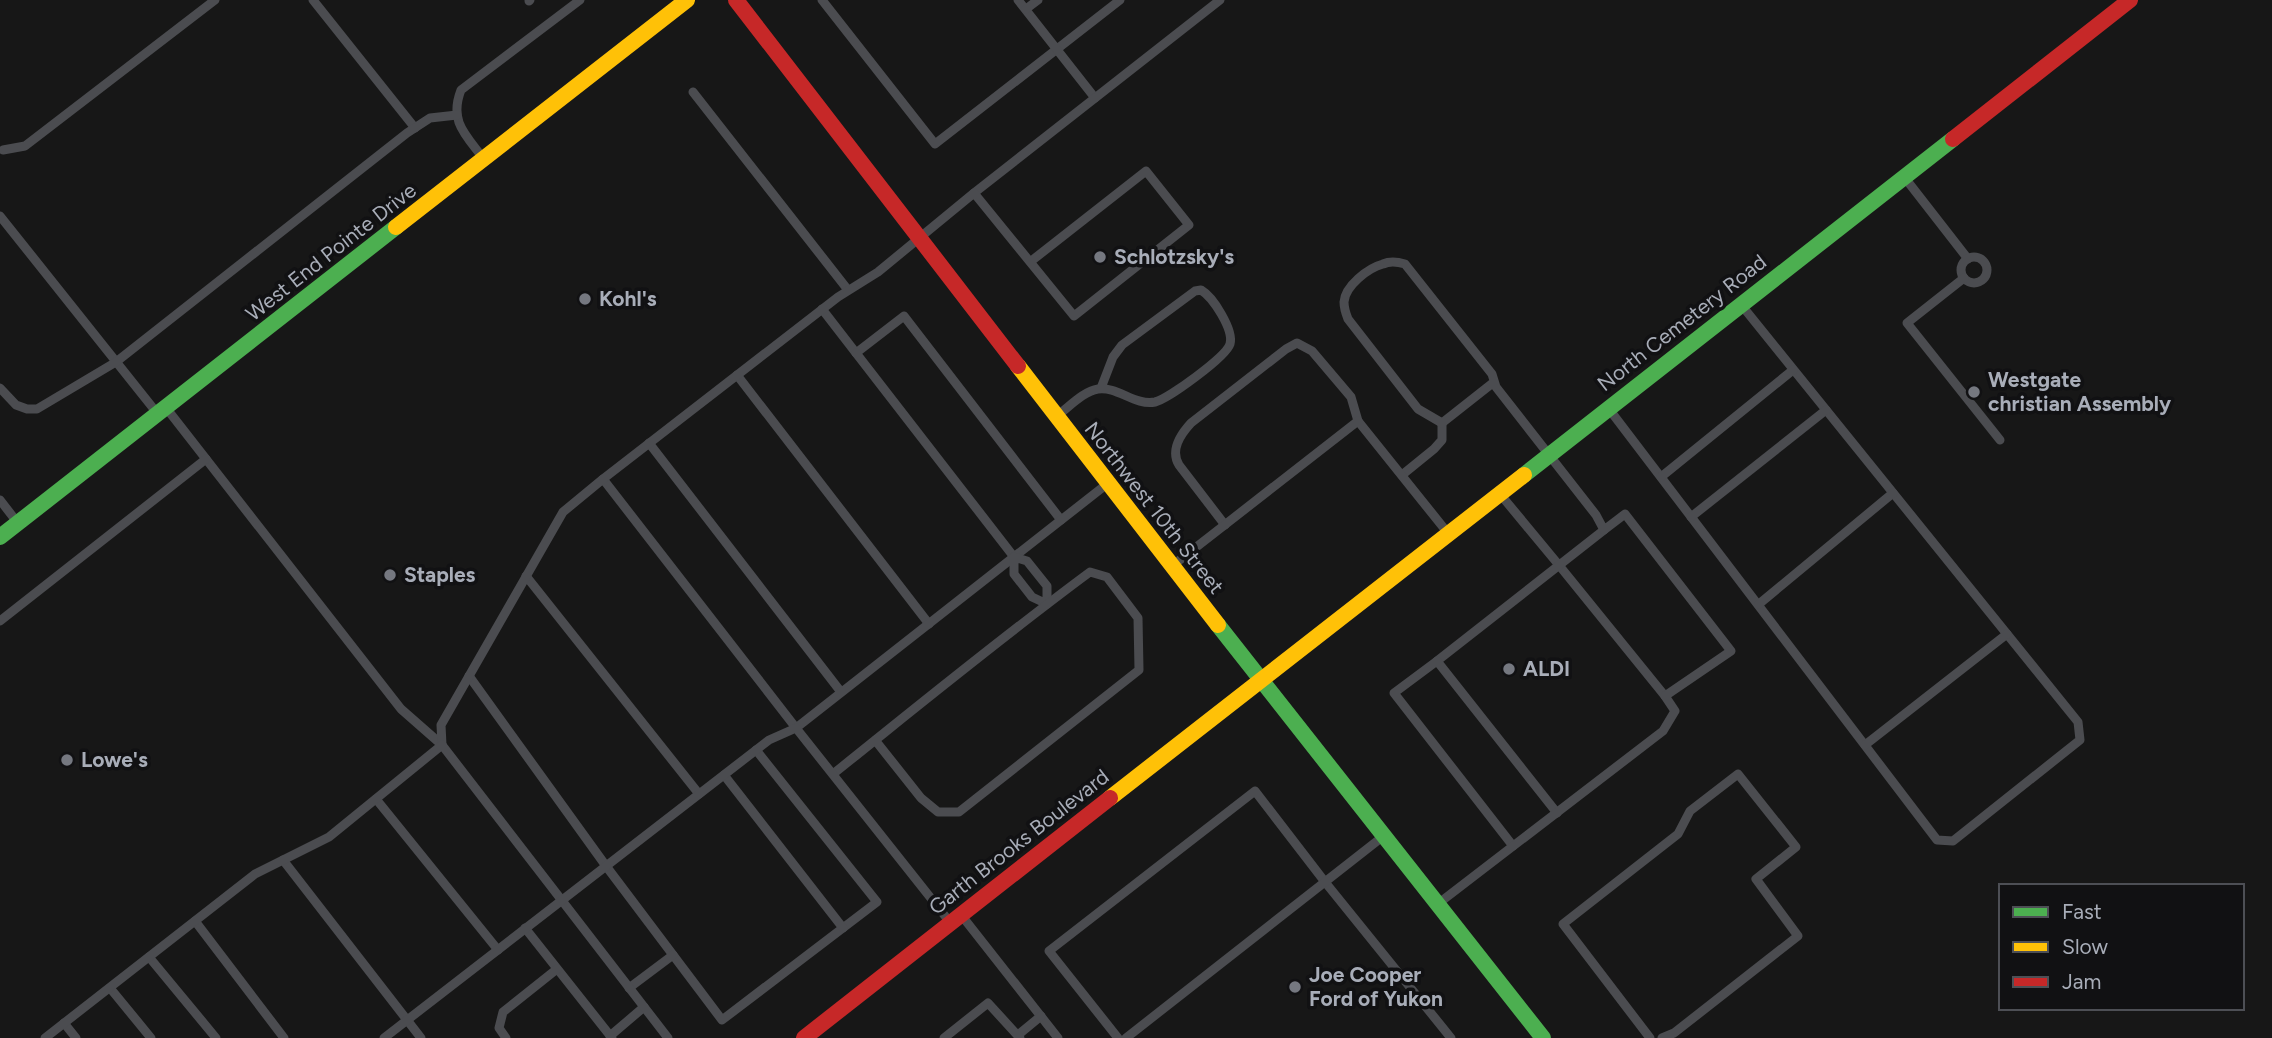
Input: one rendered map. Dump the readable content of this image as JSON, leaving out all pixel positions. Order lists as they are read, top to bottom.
{
  "streets": {
    "street": [
      "West End Pointe Drive",
      "North Cemetery Road",
      "Northwest 10th Street",
      "Garth Brooks Boulevard"
    ]
  },
  "crossings": [
    ["North Cemetery Road", "Northwest 10th Street"],
    ["North Cemetery Road", "Garth Brooks Boulevard"],
    ["Northwest 10th Street", "Garth Brooks Boulevard"]
  ],
  "places": [
    "Schlotzsky's",
    "Kohl's",
    "Westgate christian Assembly",
    "Staples",
    "ALDI",
    "Lowe's",
    "Joe Cooper Ford of Yukon"
  ],
  "legend": ["Fast", "Slow", "Jam"]
}
